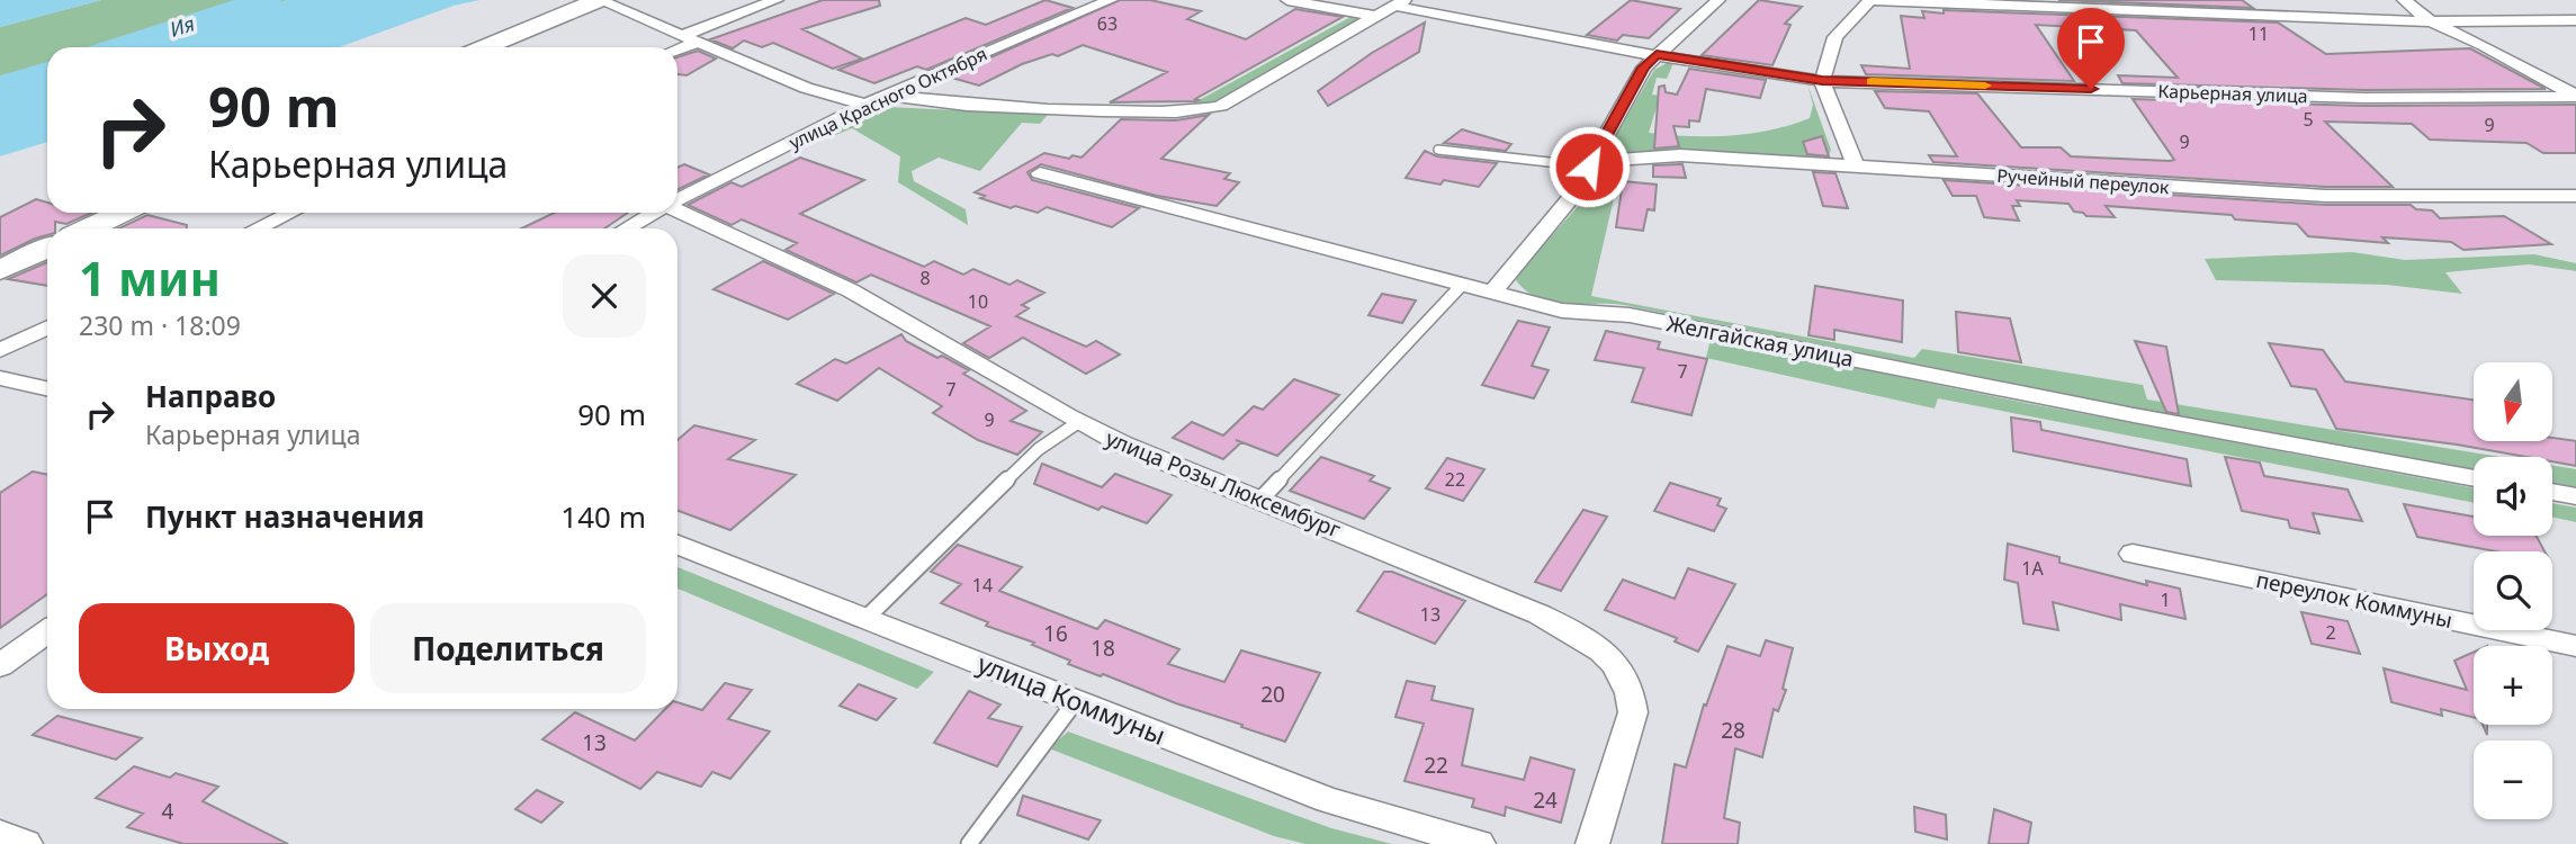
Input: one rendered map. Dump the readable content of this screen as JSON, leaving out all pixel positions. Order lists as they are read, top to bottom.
{
  "streets": {
    "street": [
      "Карьерная улица",
      "улица Красного Октября",
      "Ручейный переулок",
      "Желгайская улица",
      "улица Розы Люксембург",
      "переулок Коммуны",
      "улица Коммуны"
    ]
  },
  "water": ["Ия"],
  "house_numbers": [
    "63",
    "11",
    "5",
    "9",
    "9",
    "8",
    "10",
    "7",
    "7",
    "9",
    "22",
    "1А",
    "14",
    "1",
    "13",
    "2",
    "16",
    "18",
    "20",
    "28",
    "13",
    "22",
    "24",
    "4"
  ],
  "north": "bottom",
  "page": {
    "turn": ["90 m", "Карьерная улица"],
    "heading": ["1 мин", "230 m · 18:09"],
    "map_buttons": ["+", "−"],
    "list": [
      {
        "name": "Направо",
        "note": "Карьерная улица",
        "value": "90 m"
      },
      {
        "name": "Пункт назначения",
        "value": "140 m"
      }
    ],
    "buttons": ["Выход", "Поделиться"]
  }
}
